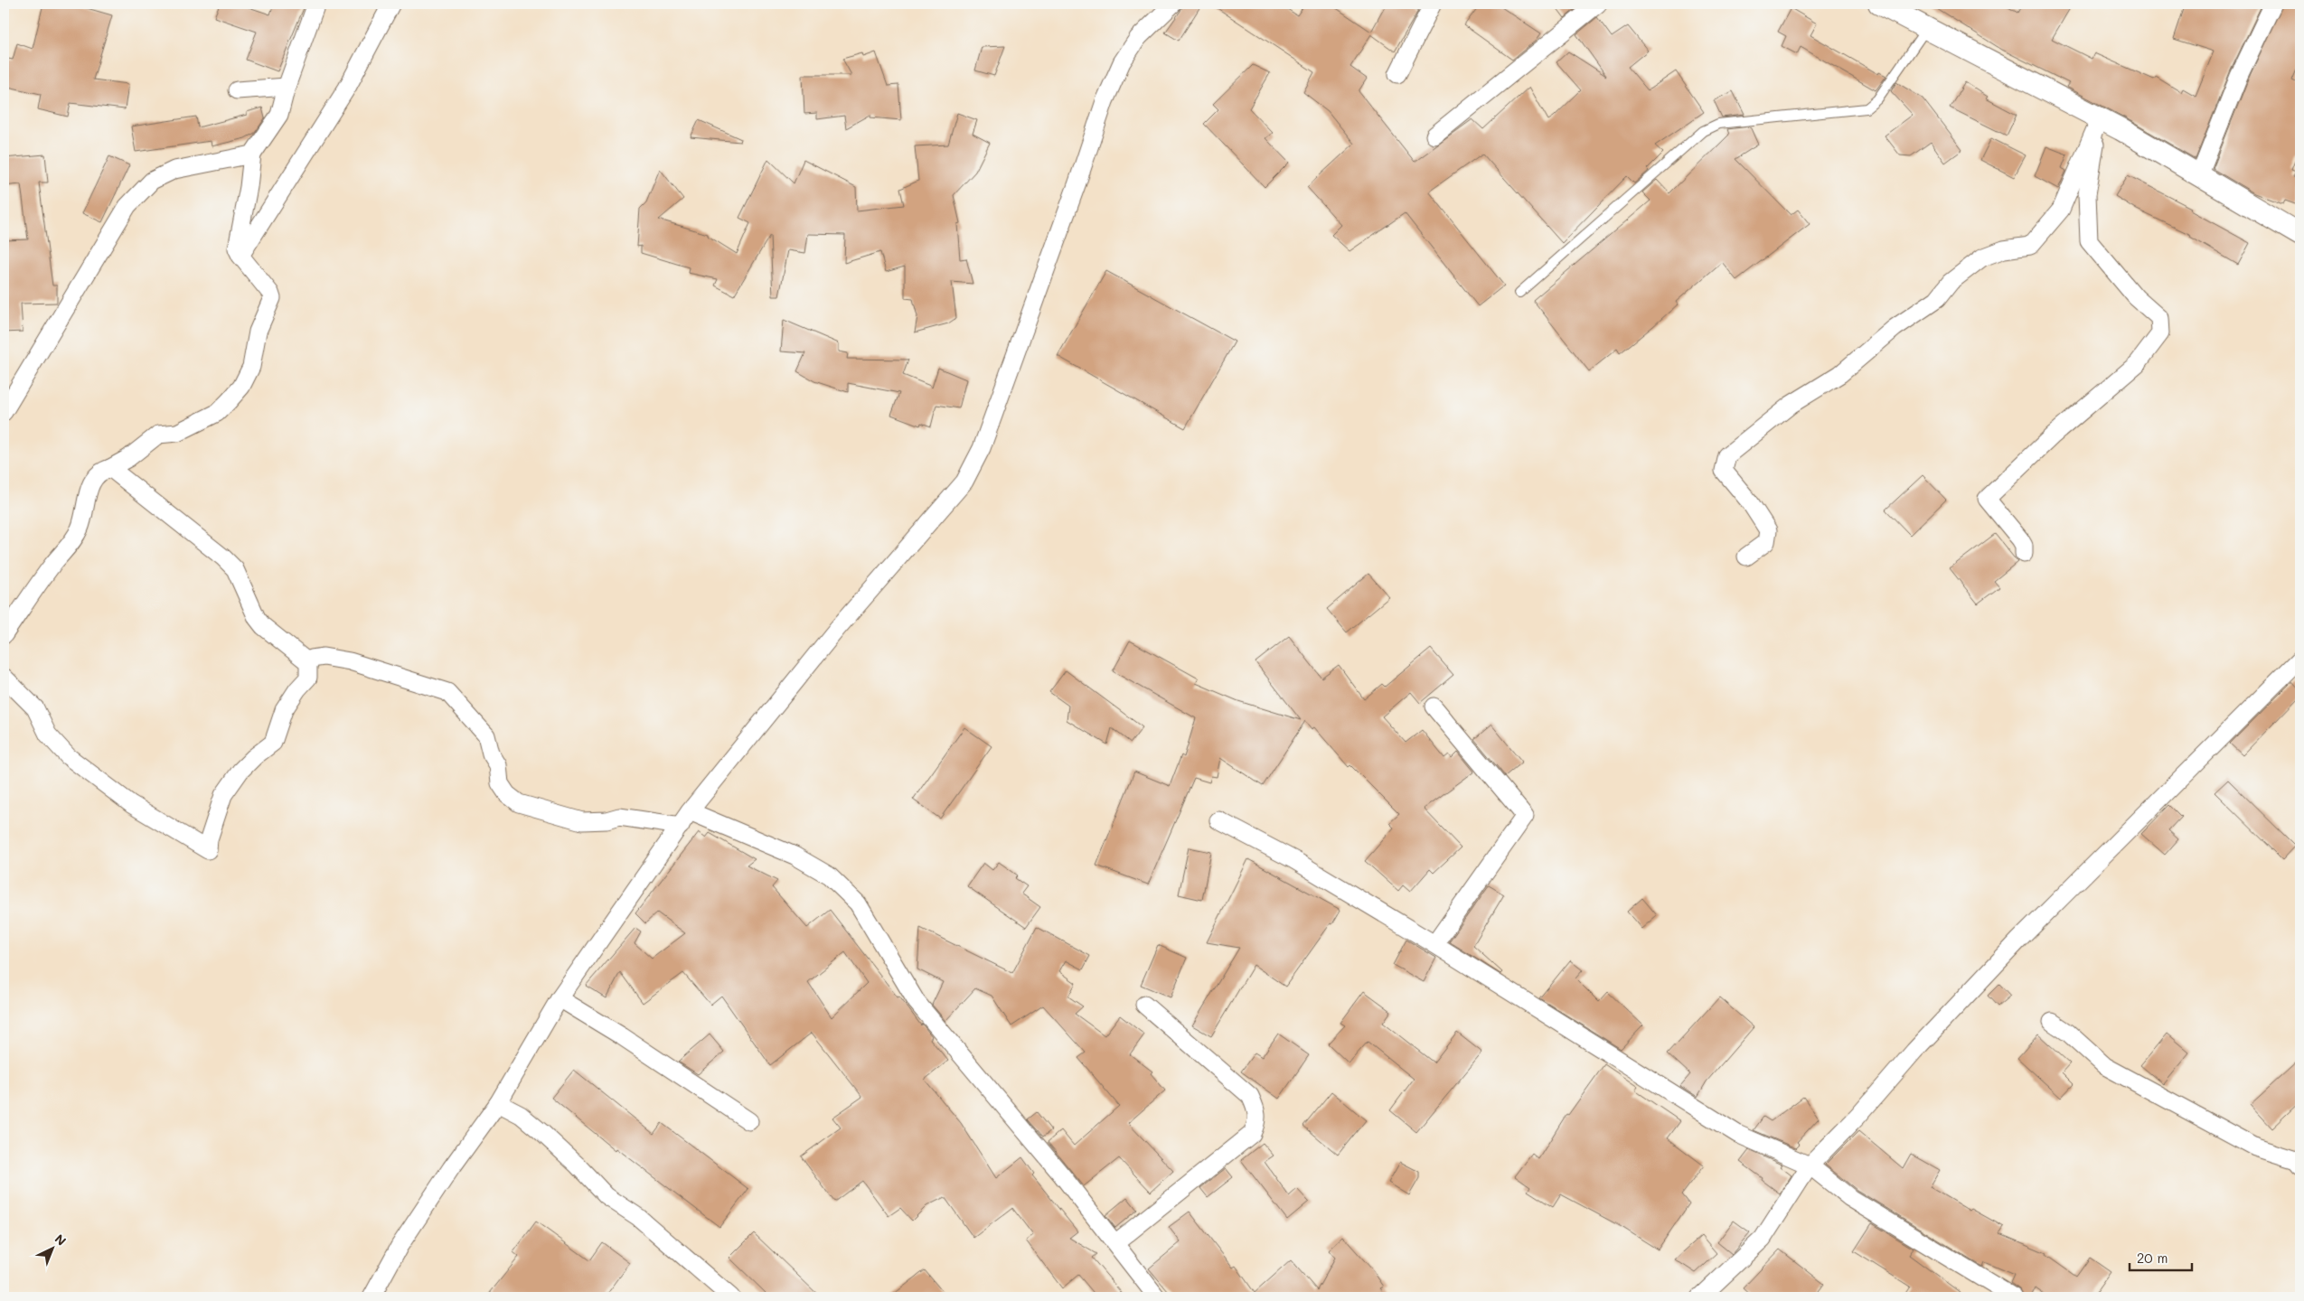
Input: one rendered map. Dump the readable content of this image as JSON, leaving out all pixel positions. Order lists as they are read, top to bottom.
{
  "scale_bar": "20 m",
  "north": "top right"
}
